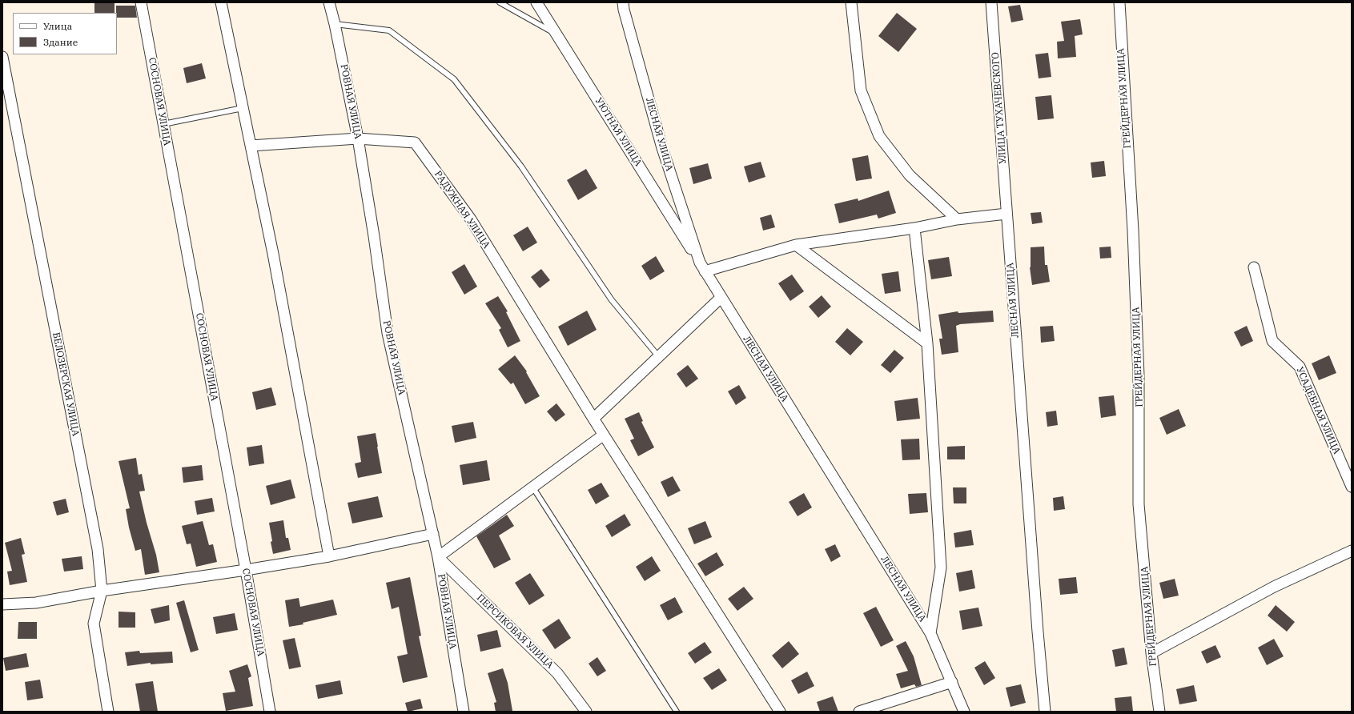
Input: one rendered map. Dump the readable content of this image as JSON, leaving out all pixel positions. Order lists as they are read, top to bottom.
{
  "streets": {
    "street": [
      "ГРЕЙДЕРНАЯ УЛИЦА",
      "СОСНОВАЯ УЛИЦА",
      "РОВНАЯ УЛИЦА",
      "УЛИЦА ТУХАЧЕВСКОГО",
      "УЮТНАЯ УЛИЦА",
      "ЛЕСНАЯ УЛИЦА",
      "РАДУЖНАЯ УЛИЦА",
      "БЕЛОЗЕРСКАЯ УЛИЦА",
      "УСАДЕБНАЯ УЛИЦА",
      "ПЕРСИКОВАЯ УЛИЦА"
    ]
  },
  "crossings": [
    ["РОВНАЯ УЛИЦА", "РАДУЖНАЯ УЛИЦА"],
    ["РОВНАЯ УЛИЦА", "ПЕРСИКОВАЯ УЛИЦА"],
    ["УЛИЦА ТУХАЧЕВСКОГО", "ЛЕСНАЯ УЛИЦА"],
    ["УЮТНАЯ УЛИЦА", "ЛЕСНАЯ УЛИЦА"]
  ],
  "legend": ["Улица", "Здание"]
}
